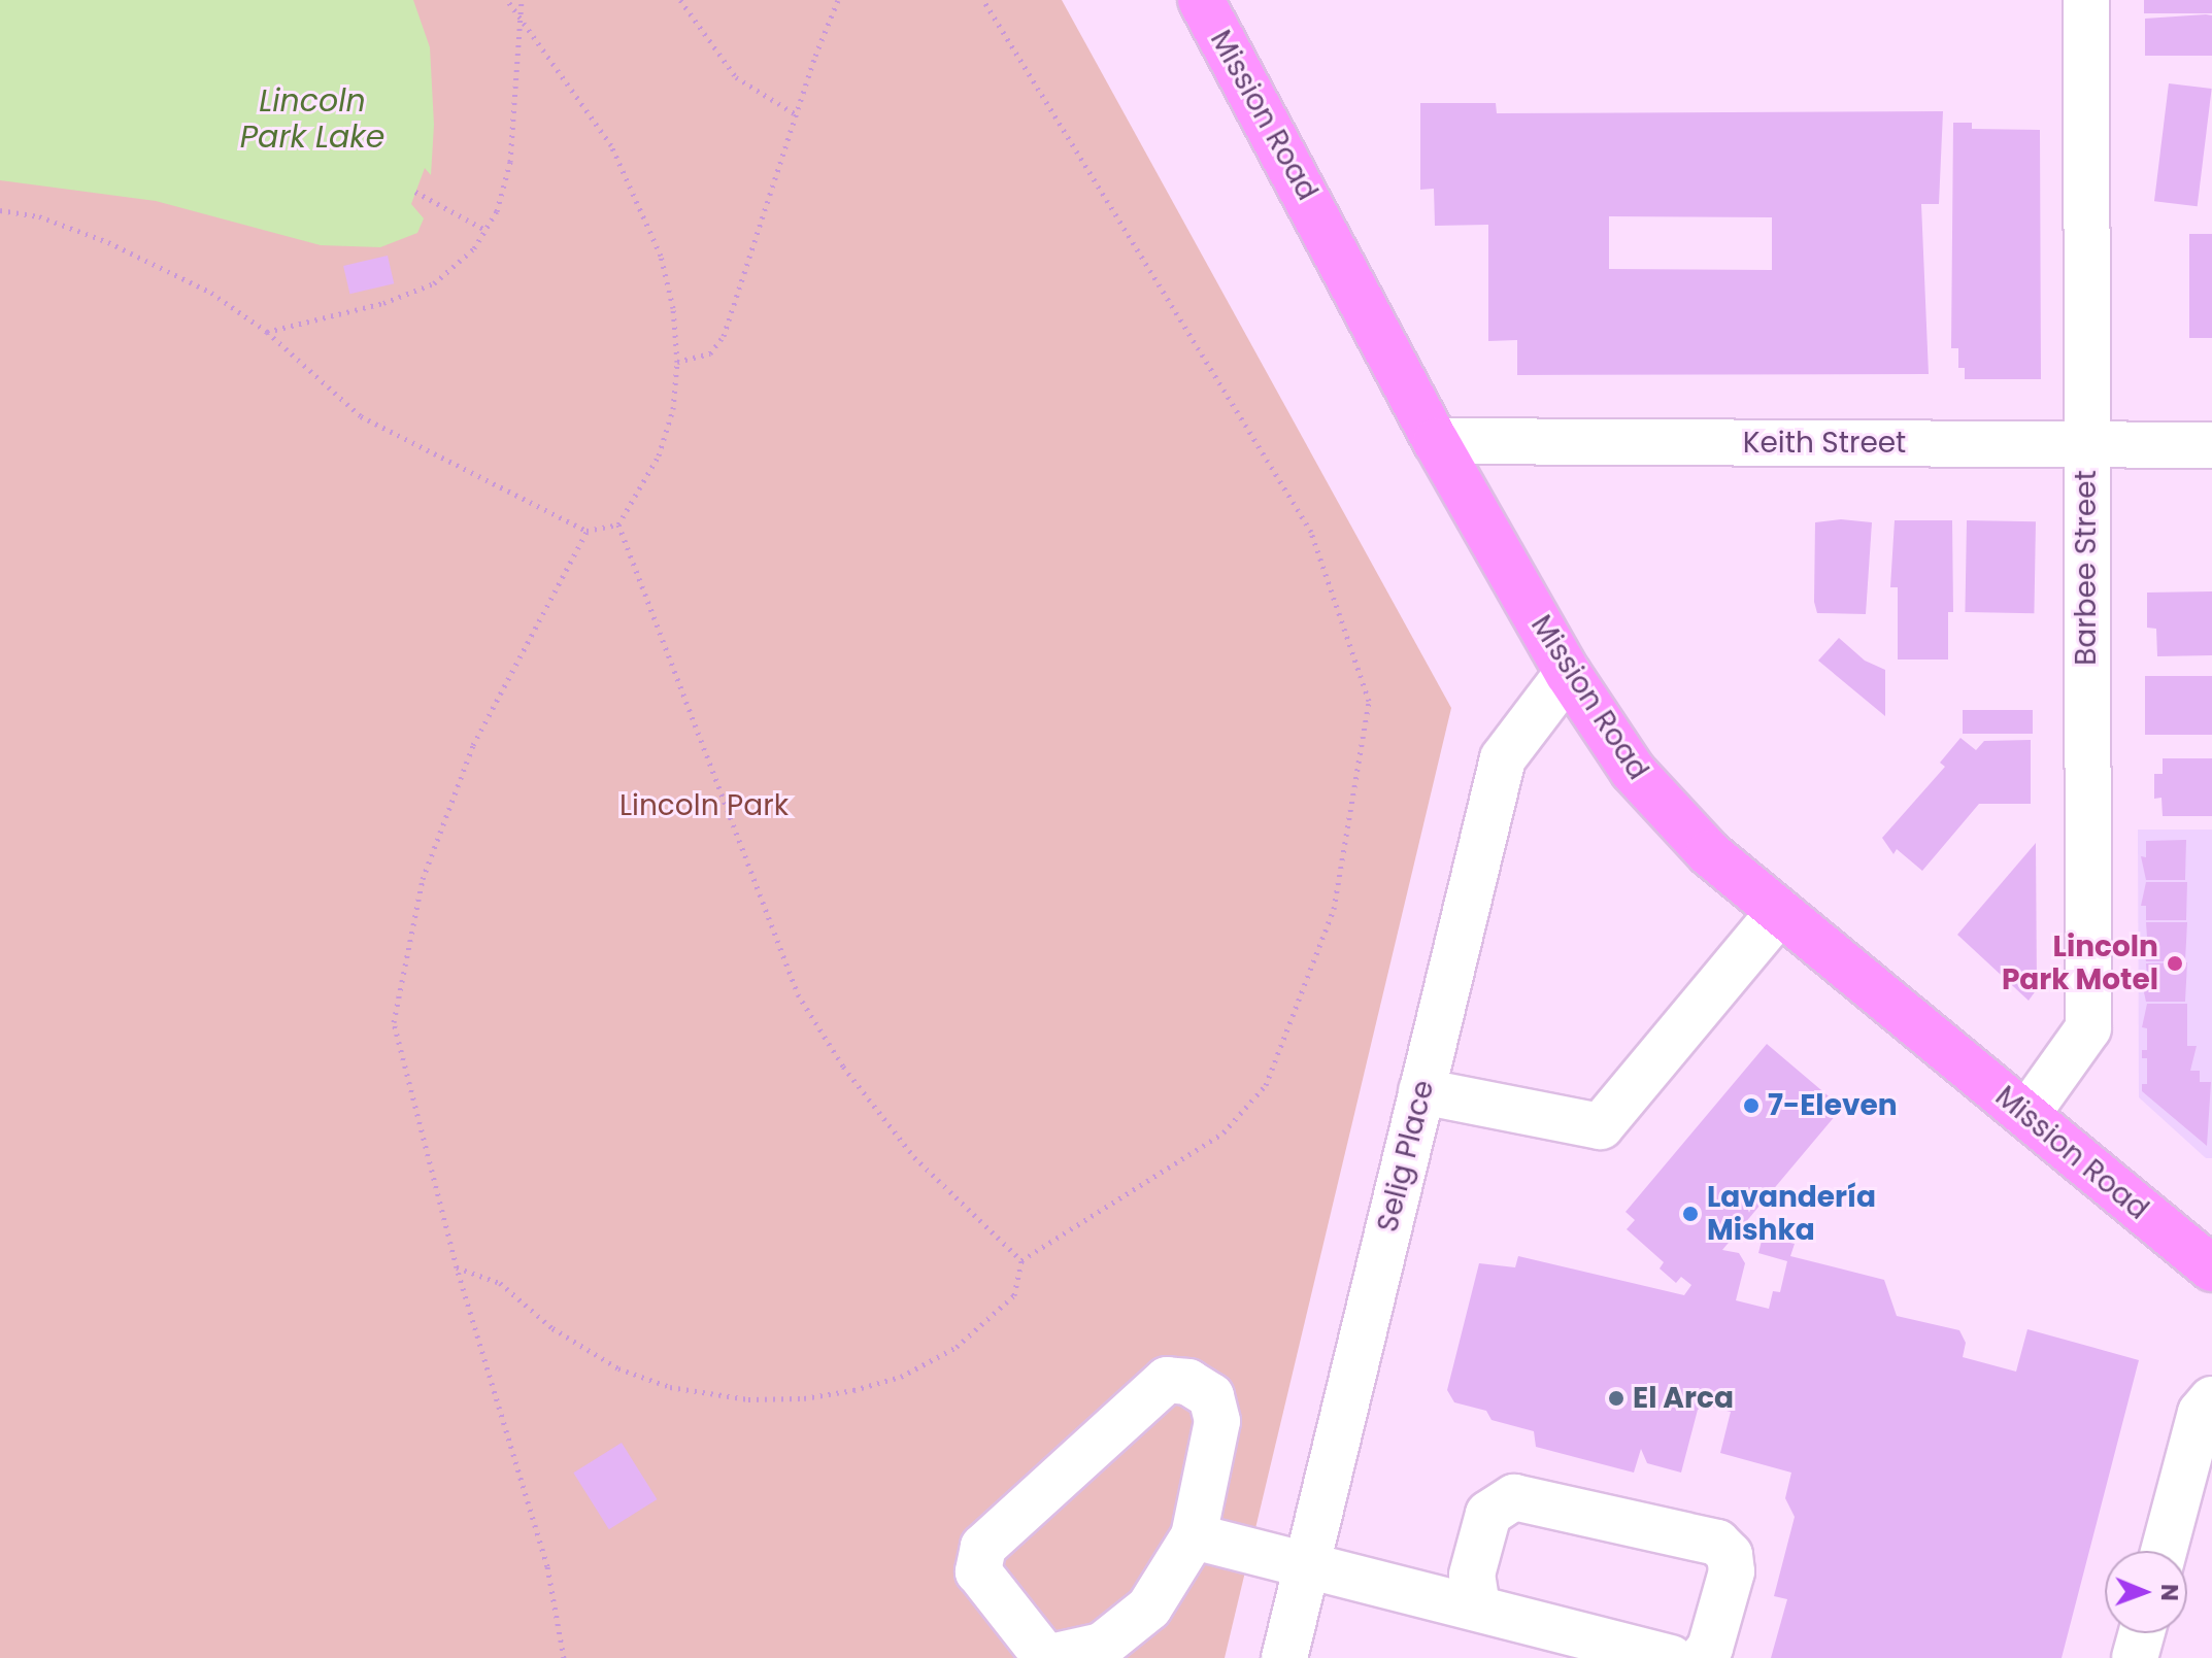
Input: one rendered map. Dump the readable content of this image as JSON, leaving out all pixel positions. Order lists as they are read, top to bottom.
{
  "streets": {
    "main road": ["Mission Road"],
    "street": ["Keith Street", "Barbee Street", "Selig Place"]
  },
  "crossings": [
    ["Mission Road", "Keith Street"],
    ["Mission Road", "Barbee Street"],
    ["Mission Road", "Selig Place"],
    ["Keith Street", "Barbee Street"]
  ],
  "water": ["Lincoln Park Lake"],
  "parks": ["Lincoln Park"],
  "places": [
    "Lincoln Park Motel",
    "7-Eleven",
    "Lavandería Mishka",
    "El Arca"
  ],
  "north": "right"
}
